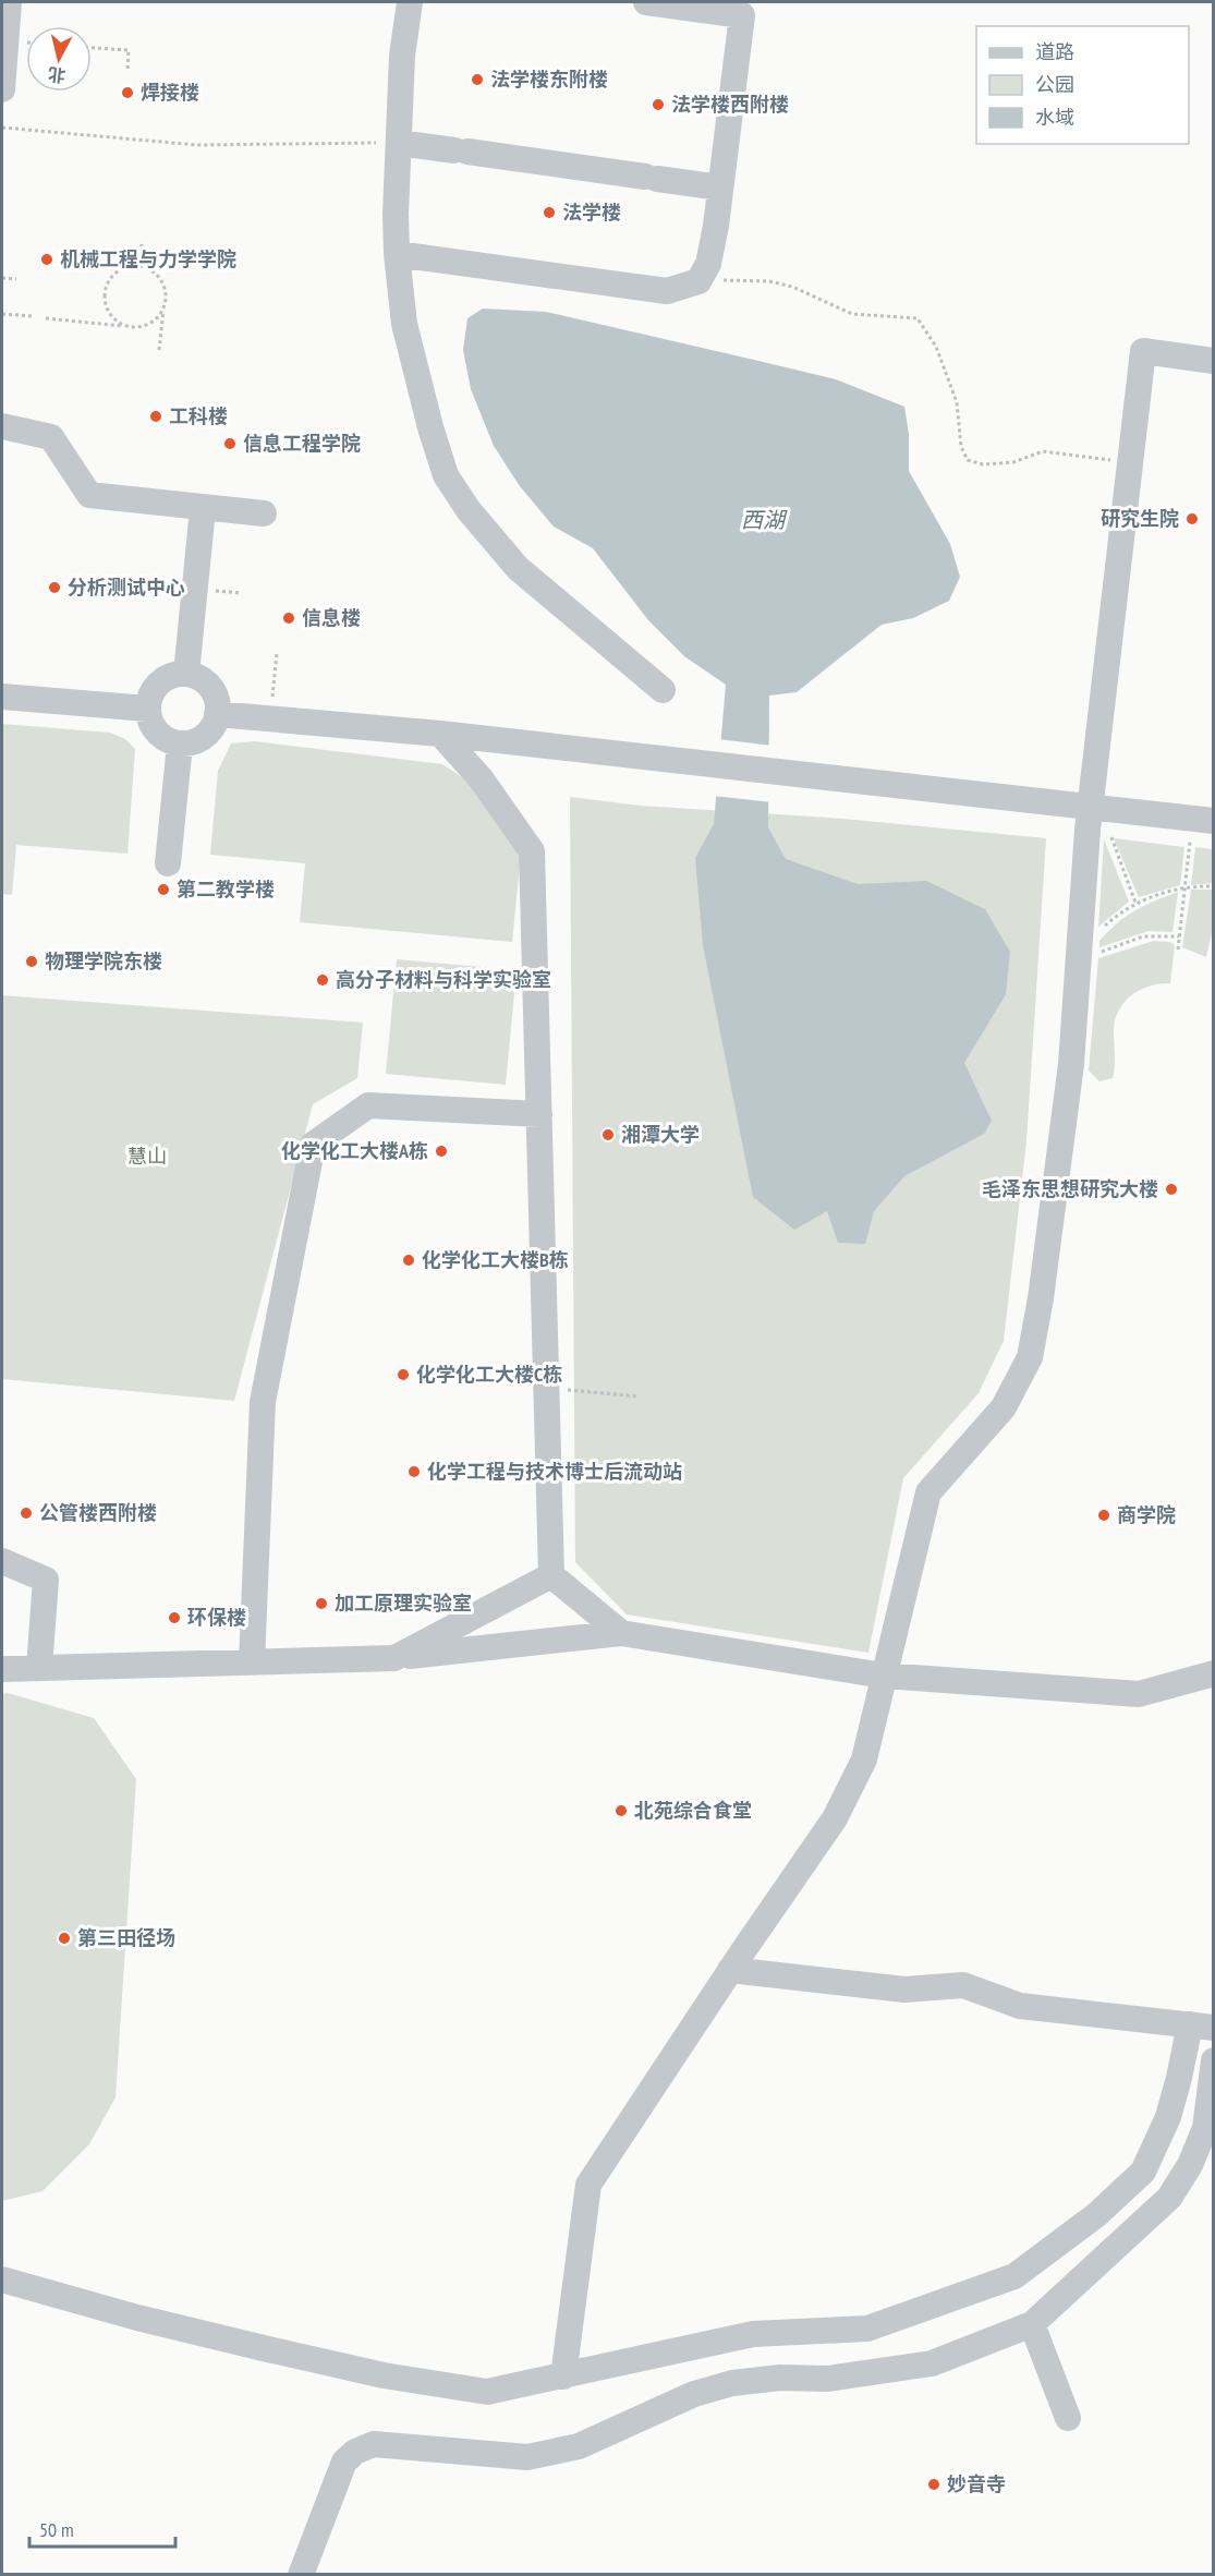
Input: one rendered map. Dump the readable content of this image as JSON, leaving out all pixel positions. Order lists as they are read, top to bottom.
{
  "water": ["西湖"],
  "parks": ["慧山"],
  "places": [
    "法学楼东附楼",
    "焊接楼",
    "法学楼西附楼",
    "法学楼",
    "机械工程与力学学院",
    "工科楼",
    "信息工程学院",
    "研究生院",
    "分析测试中心",
    "信息楼",
    "第二教学楼",
    "物理学院东楼",
    "高分子材料与科学实验室",
    "湘潭大学",
    "化学化工大楼A栋",
    "毛泽东思想研究大楼",
    "化学化工大楼B栋",
    "化学化工大楼C栋",
    "化学工程与技术博士后流动站",
    "公管楼西附楼",
    "商学院",
    "加工原理实验室",
    "环保楼",
    "北苑综合食堂",
    "第三田径场",
    "妙音寺"
  ],
  "legend": ["道路", "公园", "水域"],
  "scale_bar": "50 m",
  "north": "bottom"
}
